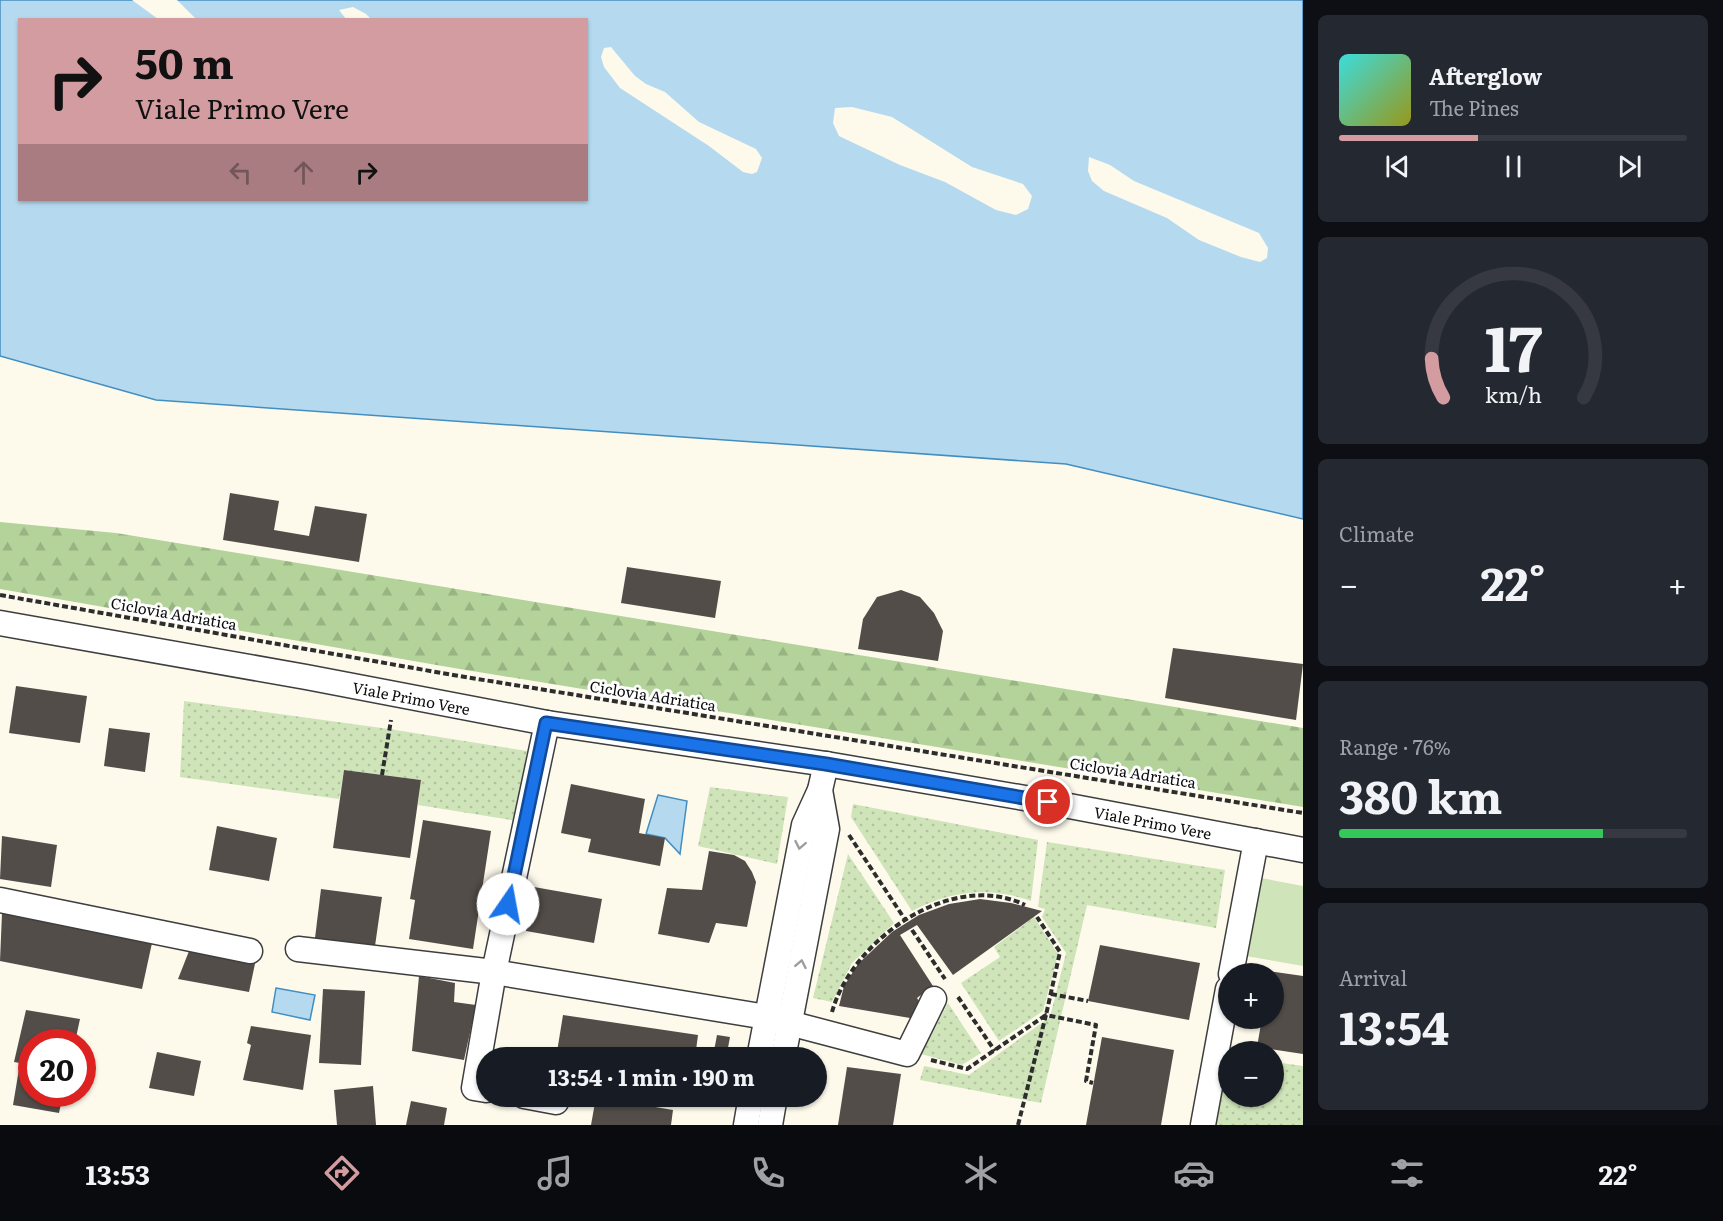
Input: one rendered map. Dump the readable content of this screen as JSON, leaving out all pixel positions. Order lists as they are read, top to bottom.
{
  "streets": {
    "street": ["Viale Primo Vere"],
    "path": ["Ciclovia Adriatica"]
  },
  "page": {
    "turn": ["50 m", "Viale Primo Vere"],
    "song": ["Afterglow", "The Pines"],
    "tile": [
      "Climate",
      ["Range · 76%", "380 km"],
      ["Arrival", "13:54"]
    ],
    "heat": ["−", "22°", "+"],
    "map_buttons": ["+", "−"],
    "limit": "20",
    "trip": "13:54 · 1 min · 190 m",
    "tabs": ["13:53", "22°"],
    "gauge": ["17", "km/h"]
  }
}
